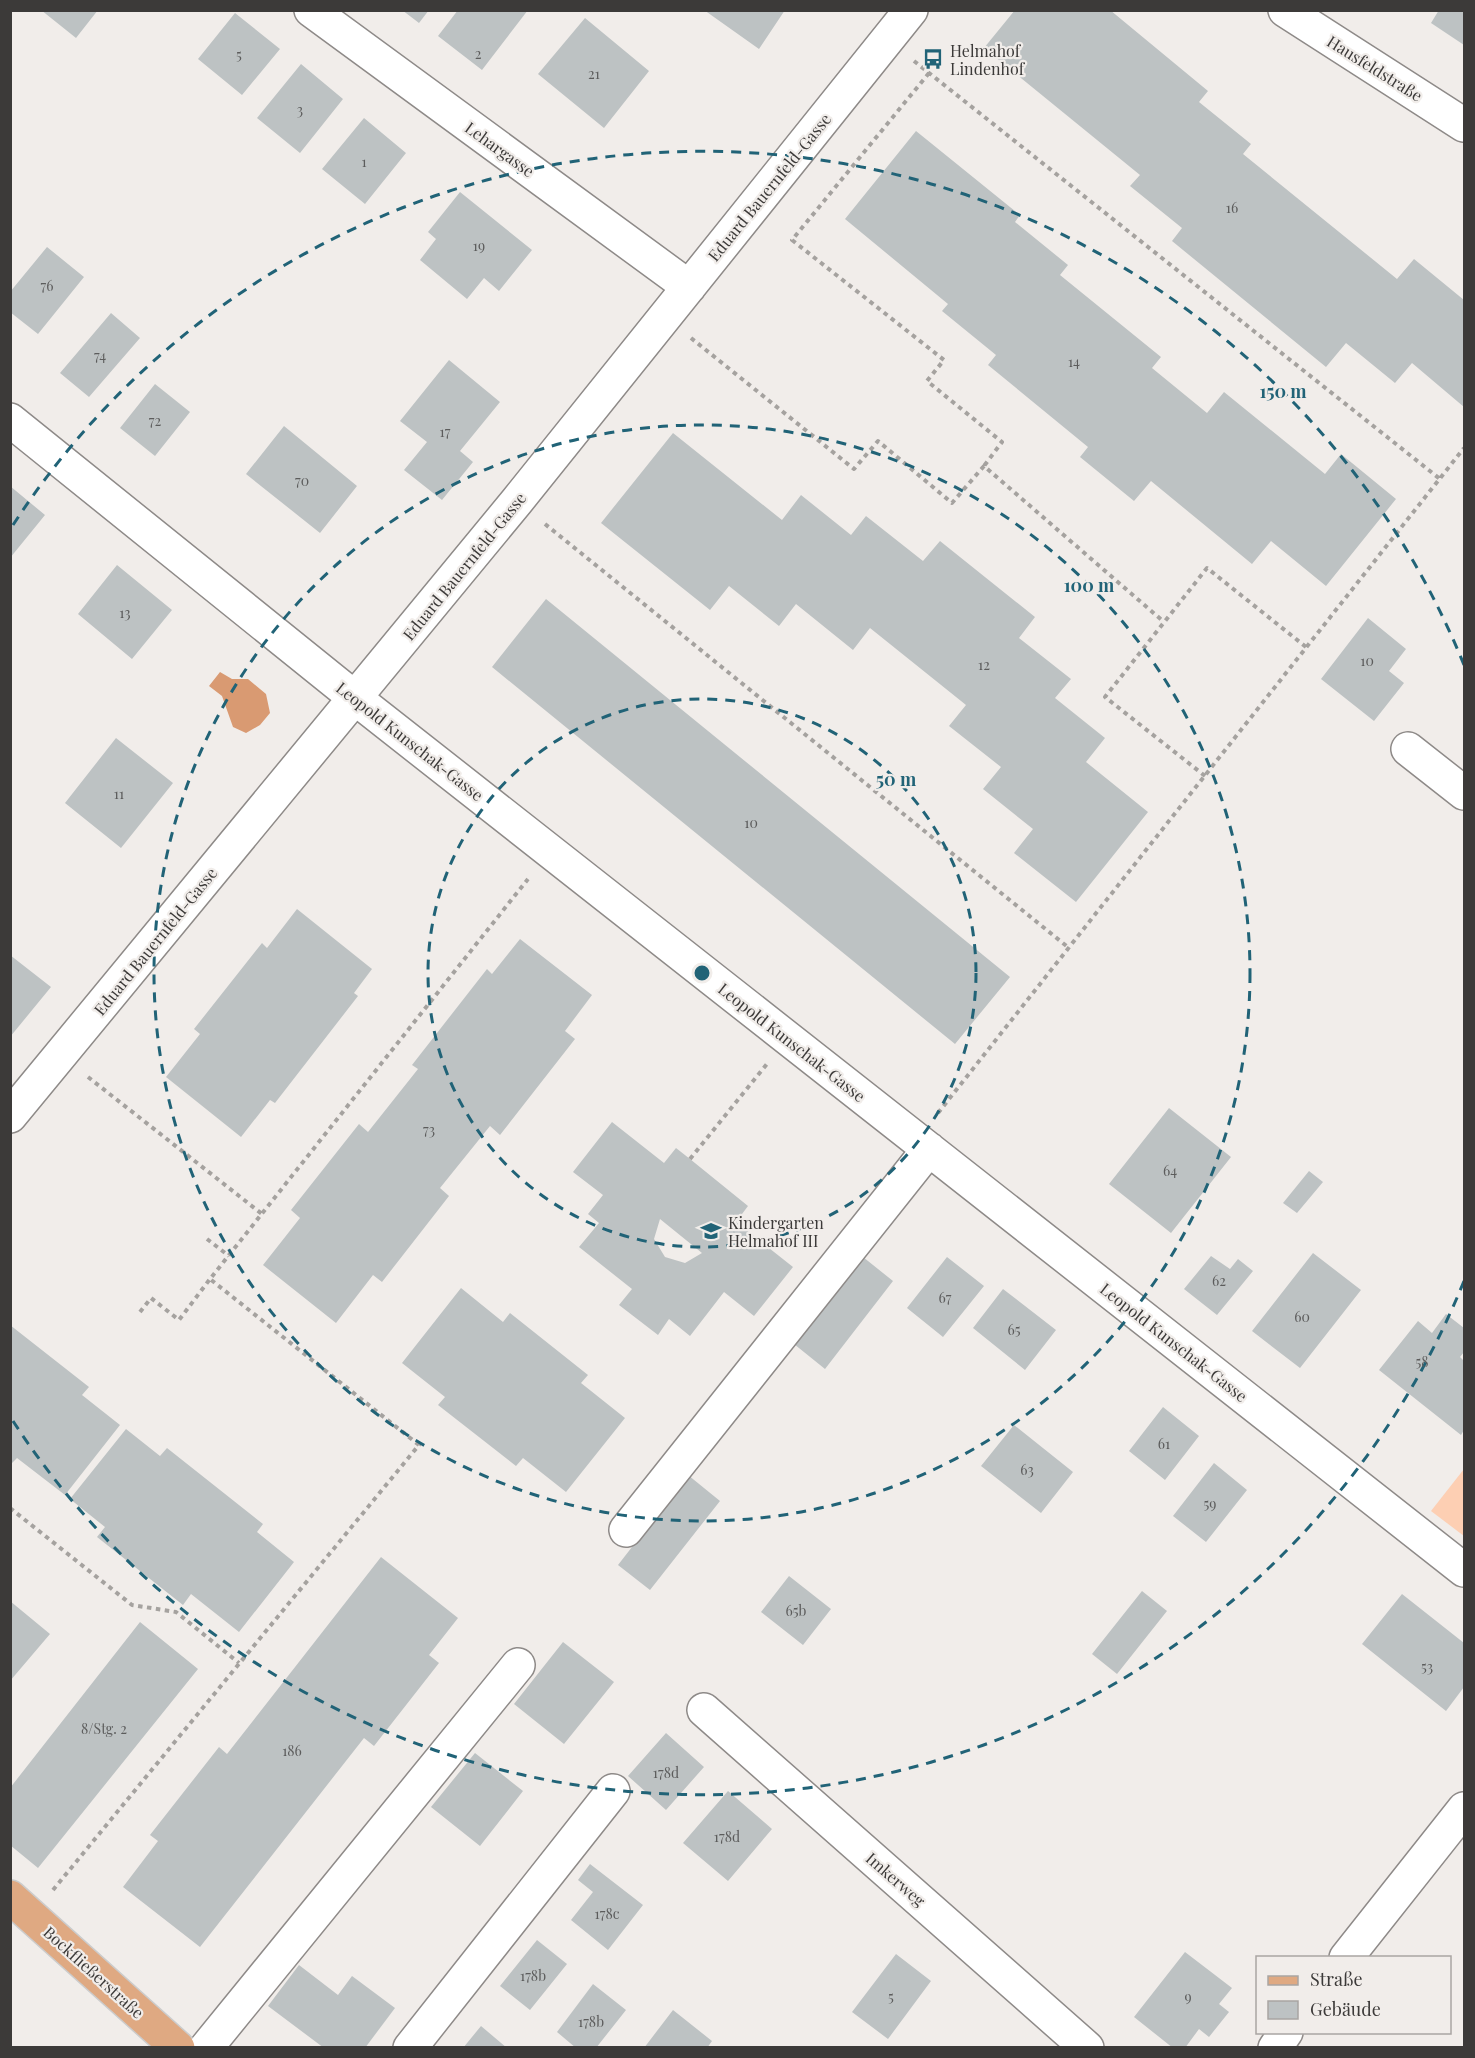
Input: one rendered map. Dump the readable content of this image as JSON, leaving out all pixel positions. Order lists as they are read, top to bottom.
{
  "streets": {
    "main road": ["Bockfließerstraße"],
    "street": [
      "Hausfeldstraße",
      "Lehargasse",
      "Eduard Bauernfeld-Gasse",
      "Leopold Kunschak-Gasse",
      "Imkerweg"
    ]
  },
  "crossings": [
    ["Lehargasse", "Eduard Bauernfeld-Gasse"],
    ["Eduard Bauernfeld-Gasse", "Leopold Kunschak-Gasse"]
  ],
  "places": {
    "bus stop": ["Helmahof Lindenhof"],
    "school or university": ["Kindergarten Helmahof III"]
  },
  "house_numbers": [
    "2",
    "5",
    "21",
    "3",
    "1",
    "16",
    "19",
    "76",
    "74",
    "14",
    "72",
    "17",
    "70",
    "13",
    "10",
    "12",
    "11",
    "10",
    "73",
    "64",
    "62",
    "67",
    "60",
    "65",
    "58",
    "61",
    "63",
    "59",
    "65b",
    "53",
    "8/Stg. 2",
    "186",
    "178d",
    "178d",
    "178c",
    "178b",
    "5",
    "9",
    "178b"
  ],
  "legend": ["Straße", "Gebäude"],
  "rings": ["150 m", "100 m", "50 m"]
}
